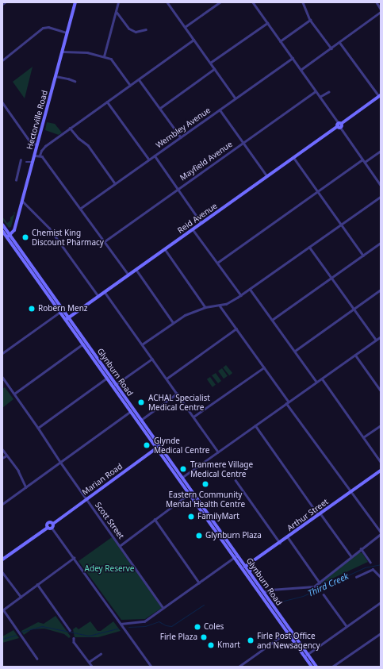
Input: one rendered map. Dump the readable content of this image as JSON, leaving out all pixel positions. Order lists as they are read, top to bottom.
{
  "streets": {
    "main road": [
      "Hectorville Road",
      "Reid Avenue",
      "Glynburn Road",
      "Marian Road",
      "Arthur Street"
    ],
    "street": ["Wembley Avenue", "Mayfield Avenue", "Scott Street"]
  },
  "crossings": [
    ["Hectorville Road", "Glynburn Road"],
    ["Reid Avenue", "Glynburn Road"],
    ["Glynburn Road", "Marian Road"],
    ["Glynburn Road", "Arthur Street"],
    ["Marian Road", "Scott Street"]
  ],
  "water": ["Third Creek"],
  "parks": ["Adey Reserve"],
  "places": [
    "Chemist King Discount Pharmacy",
    "Robern Menz",
    "ACHAL Specialist Medical Centre",
    "Glynde Medical Centre",
    "Tranmere Village Medical Centre",
    "Eastern Community Mental Health Centre",
    "FamilyMart",
    "Glynburn Plaza",
    "Coles",
    "Firle Plaza",
    "Firle Post Office and Newsagency",
    "Kmart"
  ]
}
